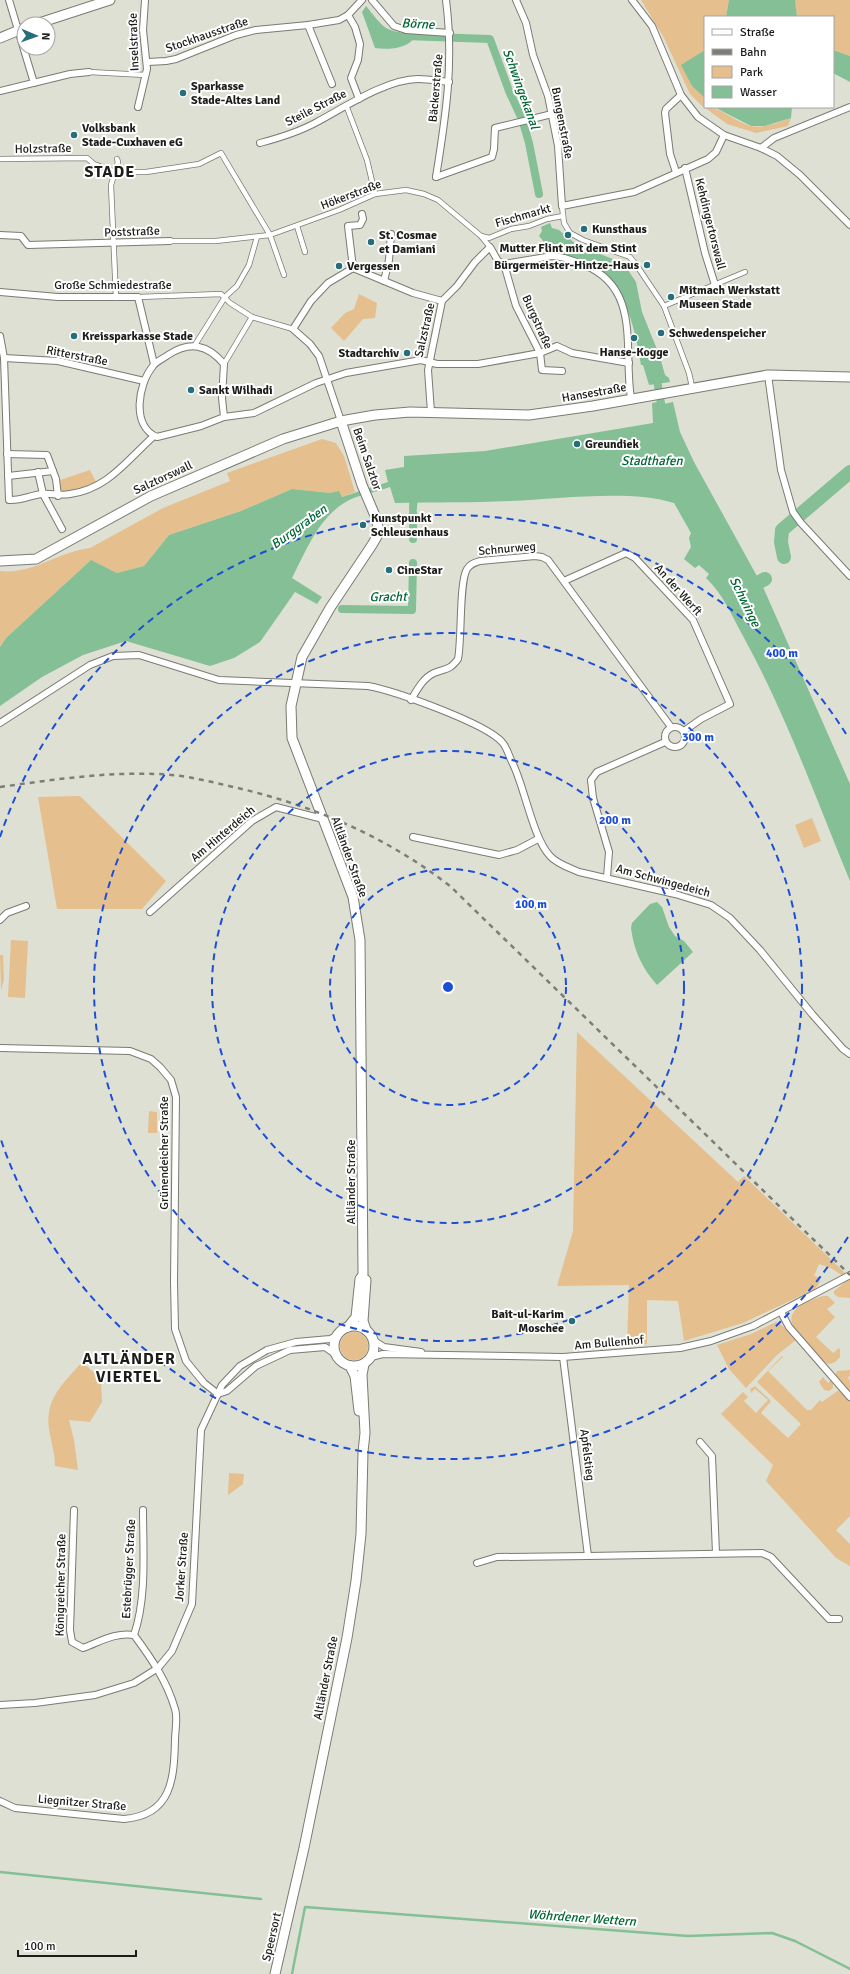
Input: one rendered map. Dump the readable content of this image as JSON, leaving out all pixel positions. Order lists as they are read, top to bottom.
{
  "streets": {
    "main road": [
      "Hansestraße",
      "Beim Salztor",
      "Salztorswall",
      "Altländer Straße",
      "Speersort"
    ],
    "street": [
      "Stockhausstraße",
      "Inselstraße",
      "Bäckerstraße",
      "Steile Straße",
      "Bungenstraße",
      "Holzstraße",
      "Hökerstraße",
      "Fischmarkt",
      "Kehdingertorswall",
      "Poststraße",
      "Große Schmiedestraße",
      "Burgstraße",
      "Salzstraße",
      "Ritterstraße",
      "Schnurweg",
      "An der Werft",
      "Am Hinterdeich",
      "Am Schwingedeich",
      "Grünendeicher Straße",
      "Am Bullenhof",
      "Apfelstieg",
      "Jorker Straße",
      "Estebrügger Straße",
      "Königreicher Straße",
      "Liegnitzer Straße"
    ]
  },
  "crossings": [
    ["Stockhausstraße", "Inselstraße"],
    ["Bäckerstraße", "Steile Straße"],
    ["Bäckerstraße", "Bungenstraße"],
    ["Hökerstraße", "Fischmarkt"],
    ["Hökerstraße", "Poststraße"],
    ["Hökerstraße", "Salzstraße"],
    ["Fischmarkt", "Burgstraße"],
    ["Fischmarkt", "Salzstraße"],
    ["Salzstraße", "Hansestraße"],
    ["Hansestraße", "Beim Salztor"],
    ["Hansestraße", "Salztorswall"],
    ["Beim Salztor", "Salztorswall"],
    ["Beim Salztor", "Altländer Straße"],
    ["Schnurweg", "An der Werft"],
    ["Schnurweg", "Am Schwingedeich"],
    ["Am Hinterdeich", "Altländer Straße"],
    ["Altländer Straße", "Am Schwingedeich"],
    ["Altländer Straße", "Am Bullenhof"],
    ["Altländer Straße", "Jorker Straße"],
    ["Altländer Straße", "Speersort"],
    ["Grünendeicher Straße", "Jorker Straße"],
    ["Am Bullenhof", "Apfelstieg"],
    ["Am Bullenhof", "Jorker Straße"],
    ["Jorker Straße", "Estebrügger Straße"],
    ["Jorker Straße", "Liegnitzer Straße"],
    ["Estebrügger Straße", "Königreicher Straße"],
    ["Estebrügger Straße", "Liegnitzer Straße"]
  ],
  "districts": ["STADE", "ALTLÄNDER VIERTEL"],
  "water": [
    "Börne",
    "Schwingekanal",
    "Stadthafen",
    "Burggraben",
    "Gracht",
    "Schwinge",
    "Wöhrdener Wettern"
  ],
  "places": [
    "Sparkasse Stade-Altes Land",
    "Volksbank Stade-Cuxhaven eG",
    "Kunsthaus",
    "Mutter Flint mit dem Stint",
    "St. Cosmae et Damiani",
    "Bürgermeister-Hintze-Haus",
    "Vergessen",
    "Mitmach Werkstatt Museen Stade",
    "Schwedenspeicher",
    "Kreissparkasse Stade",
    "Hanse-Kogge",
    "Stadtarchiv",
    "Sankt Wilhadi",
    "Greundiek",
    "Kunstpunkt Schleusenhaus",
    "CineStar",
    "Bait-ul-Karim Moschee"
  ],
  "legend": [
    "Straße",
    "Bahn",
    "Park",
    "Wasser"
  ],
  "scale_bar": "100 m",
  "north": "right",
  "rings": [
    "400 m",
    "300 m",
    "200 m",
    "100 m"
  ]
}
